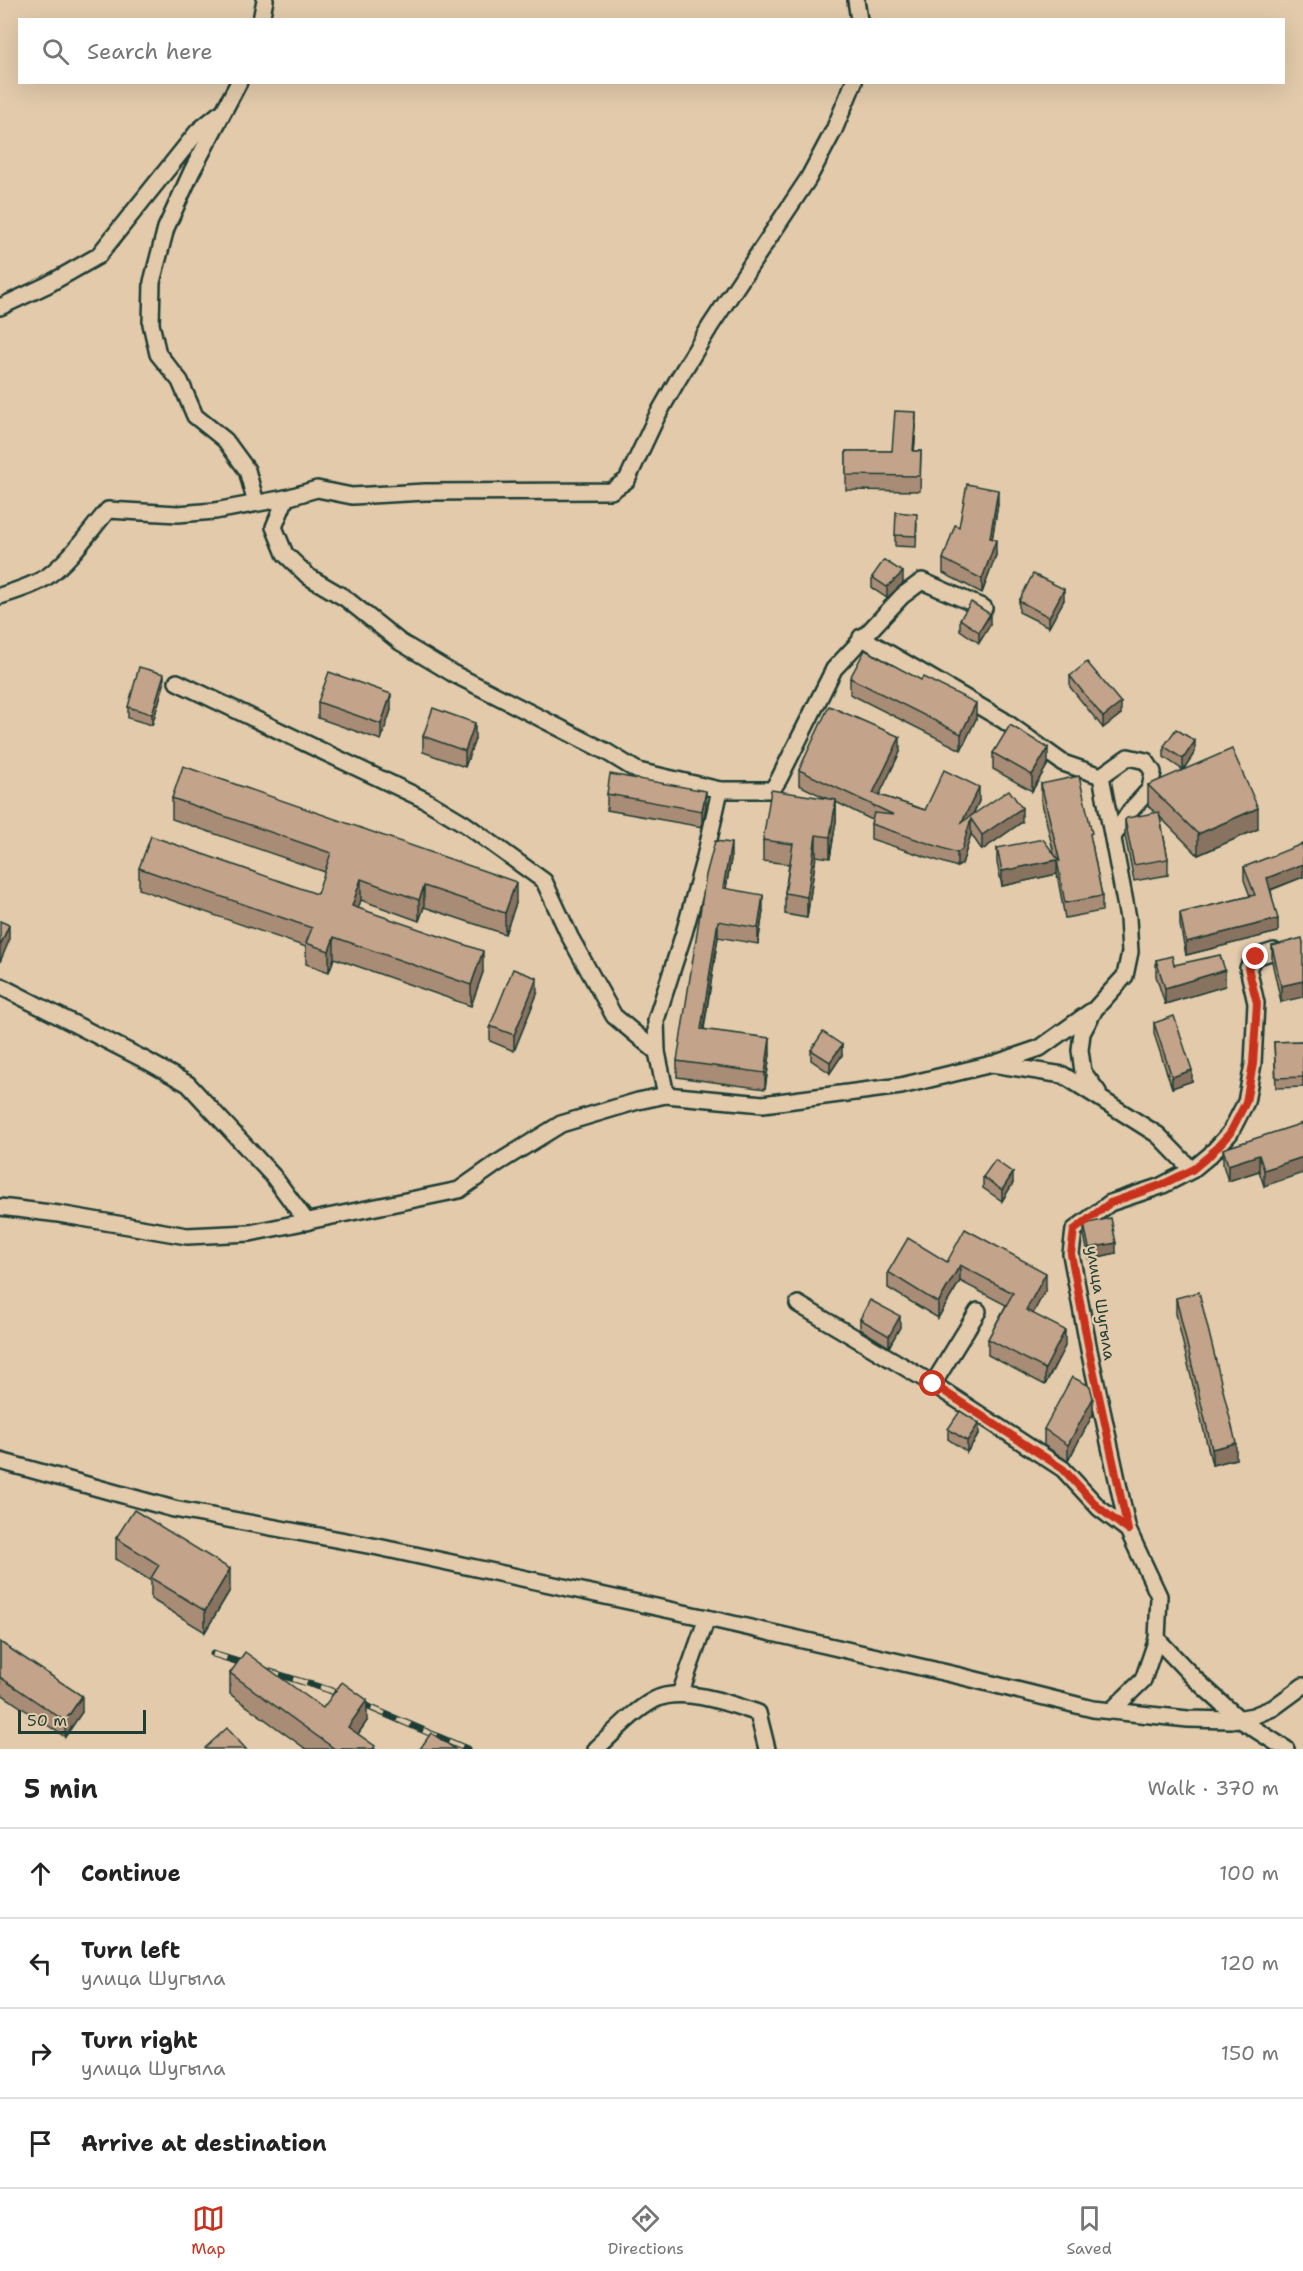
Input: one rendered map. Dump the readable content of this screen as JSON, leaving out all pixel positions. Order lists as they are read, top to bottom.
{
  "streets": {
    "street": ["улица Шугыла"]
  },
  "scale_bar": "50 m",
  "page": {
    "search": "Search here",
    "scale": "50 m",
    "heading": ["5 min", "Walk · 370 m"],
    "list": [
      ["Continue", "100 m"],
      ["Turn left", "улица Шугыла", "120 m"],
      ["Turn right", "улица Шугыла", "150 m"],
      "Arrive at destination"
    ],
    "nav": ["Map", "Directions", "Saved"]
  }
}
